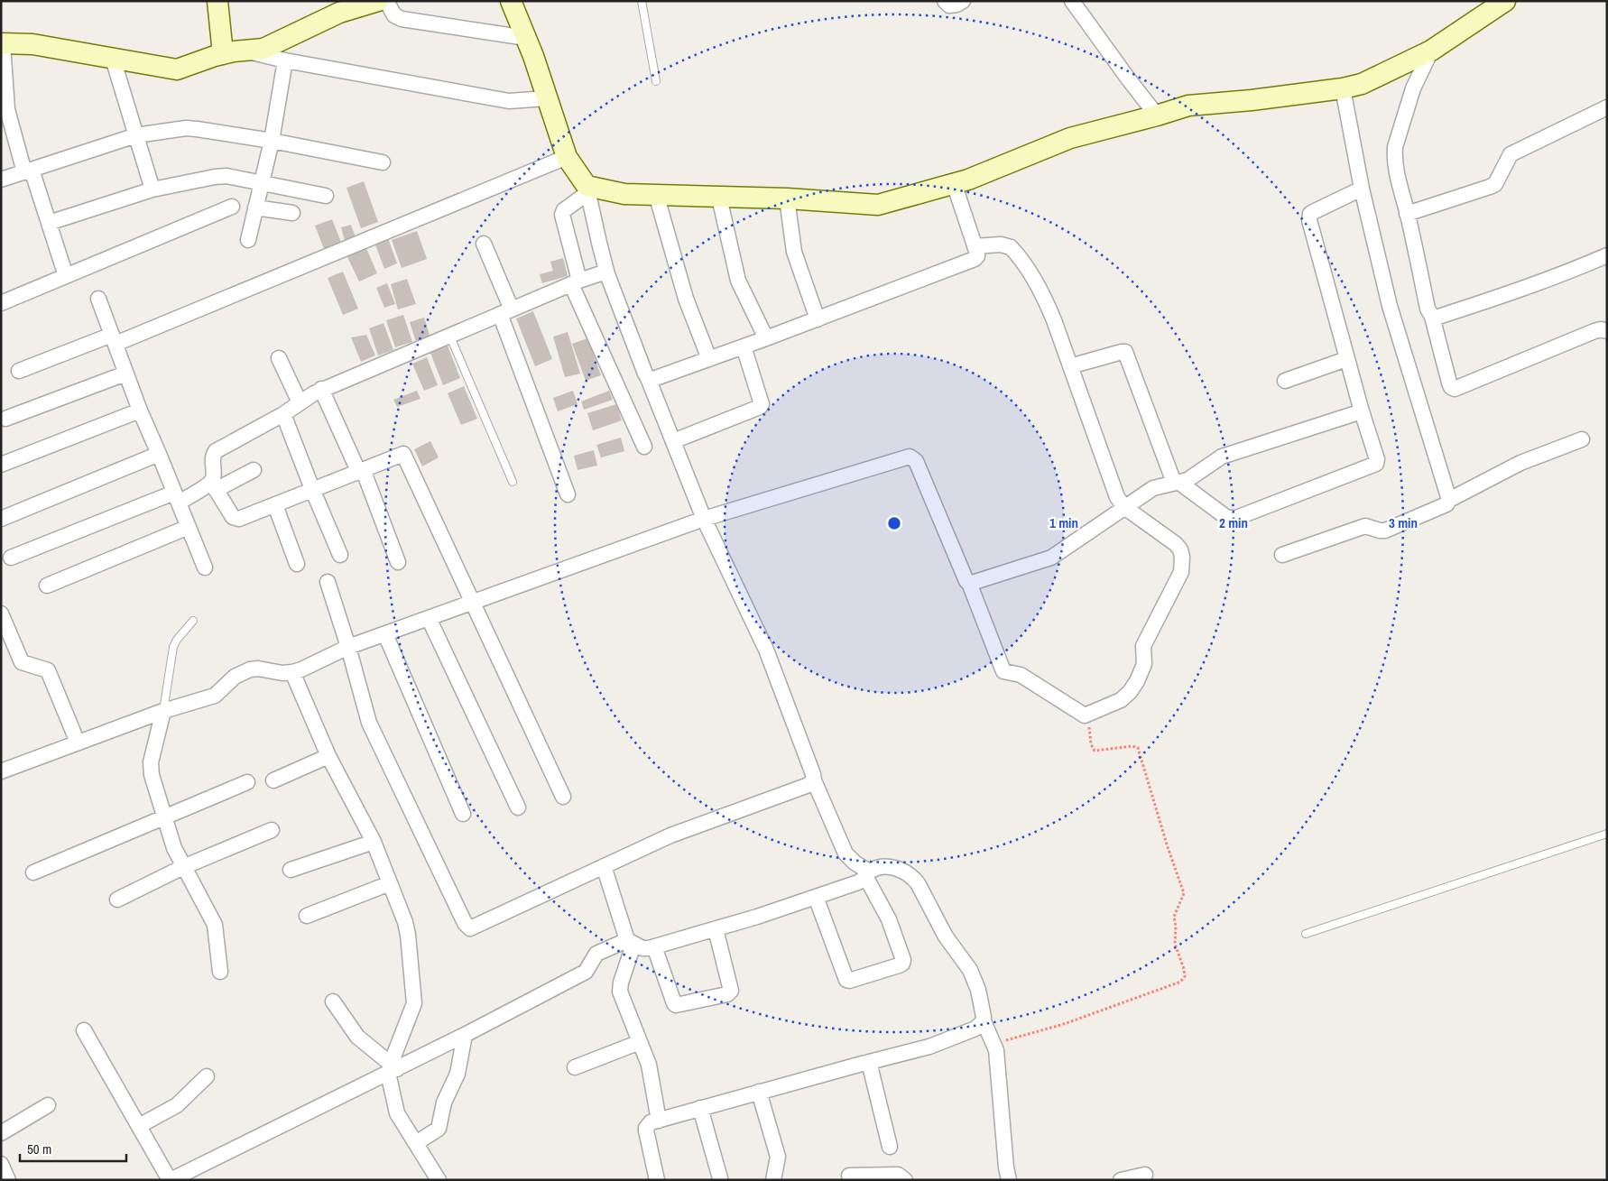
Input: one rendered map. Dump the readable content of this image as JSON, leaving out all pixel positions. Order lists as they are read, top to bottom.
{
  "scale_bar": "50 m",
  "rings": ["1 min", "2 min", "3 min"]
}
